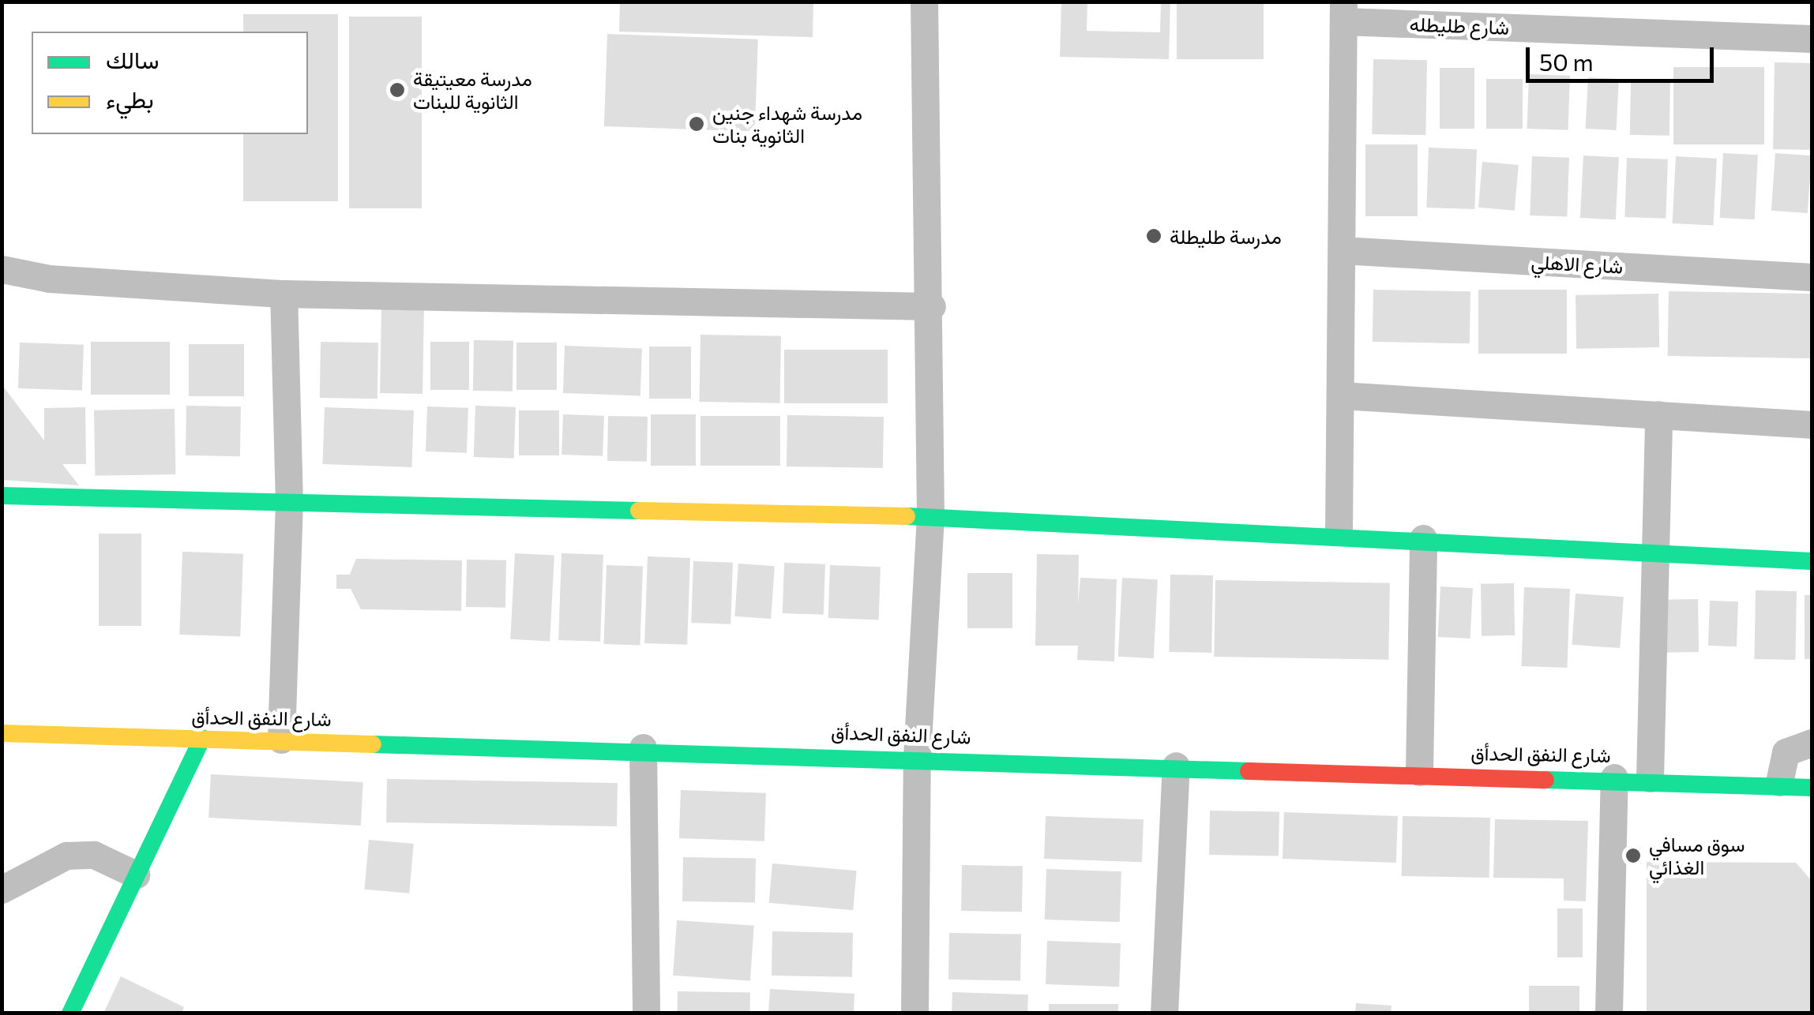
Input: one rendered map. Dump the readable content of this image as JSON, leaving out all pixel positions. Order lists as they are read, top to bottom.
{
  "streets": {
    "street": ["شارع طليطله", "شارع الاهلي", "شارع النفق الحدأق"]
  },
  "places": [
    "مدرسة معيتيقة الثانوية للبنات",
    "مدرسة شهداء جنين الثانوية بنات",
    "مدرسة طليطلة",
    "سوق مسافي الغذائي"
  ],
  "legend": ["سالك", "بطيء"],
  "scale_bar": "50 m"
}
